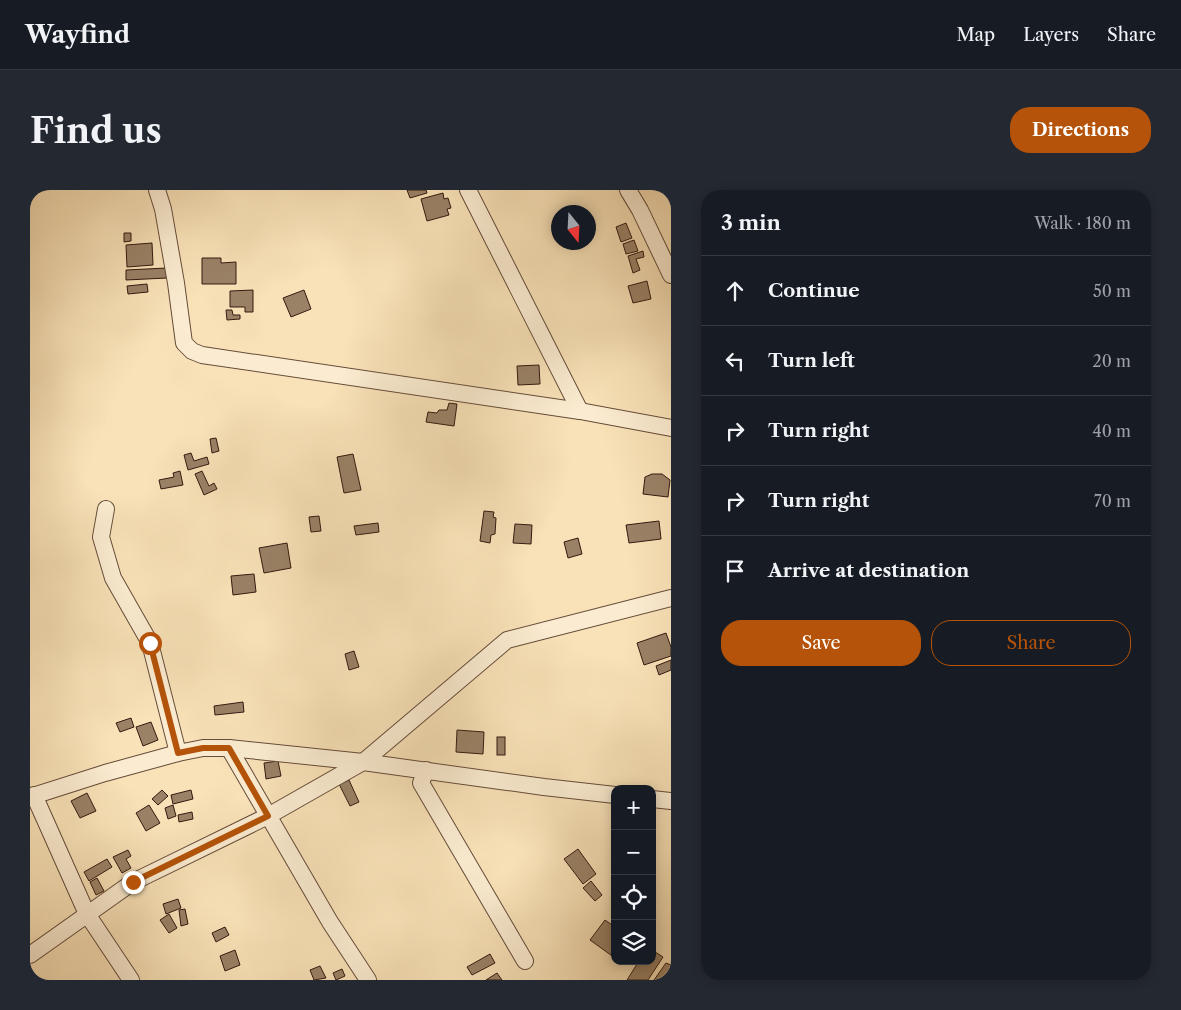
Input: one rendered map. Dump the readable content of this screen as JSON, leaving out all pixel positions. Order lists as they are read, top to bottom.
{
  "north": "bottom",
  "page": {
    "header": "Wayfind",
    "nav": ["Map", "Layers", "Share"],
    "buttons": [
      "Directions",
      ["Save", "Share"]
    ],
    "title": "Find us",
    "heading": ["3 min", "Walk · 180 m"],
    "list": [
      ["Continue", "50 m"],
      ["Turn left", "20 m"],
      ["Turn right", "40 m"],
      ["Turn right", "70 m"],
      "Arrive at destination"
    ],
    "map_buttons": ["+", "−"]
  }
}
